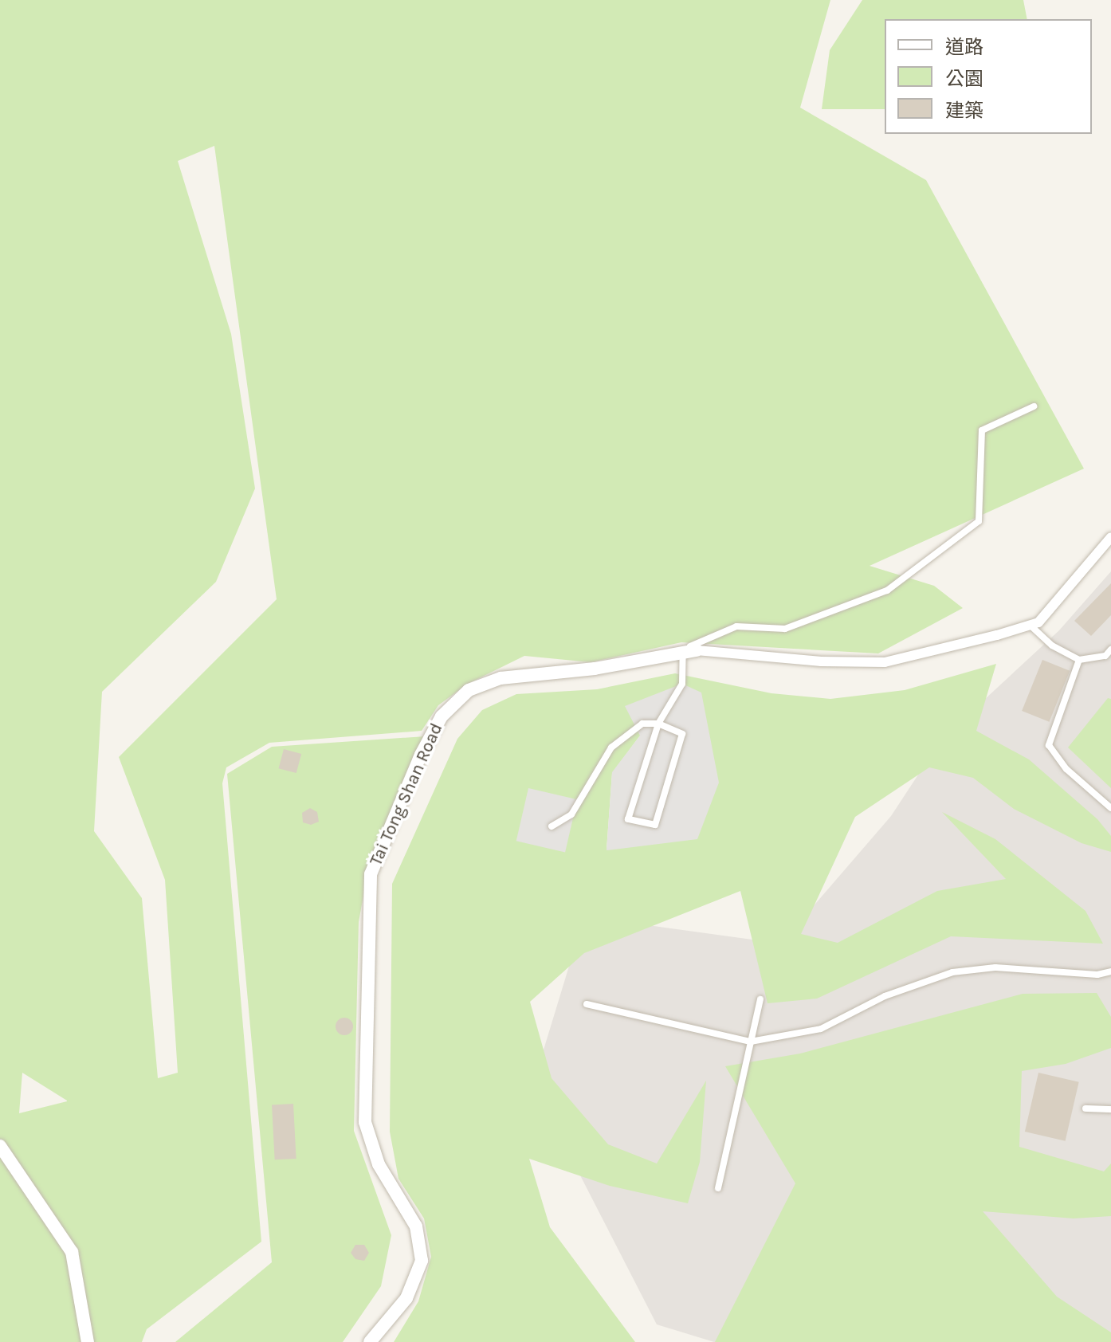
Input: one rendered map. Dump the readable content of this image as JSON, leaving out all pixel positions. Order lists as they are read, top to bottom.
{
  "streets": {
    "street": ["Tai Tong Shan Road"]
  },
  "legend": ["道路", "公園", "建築"]
}
